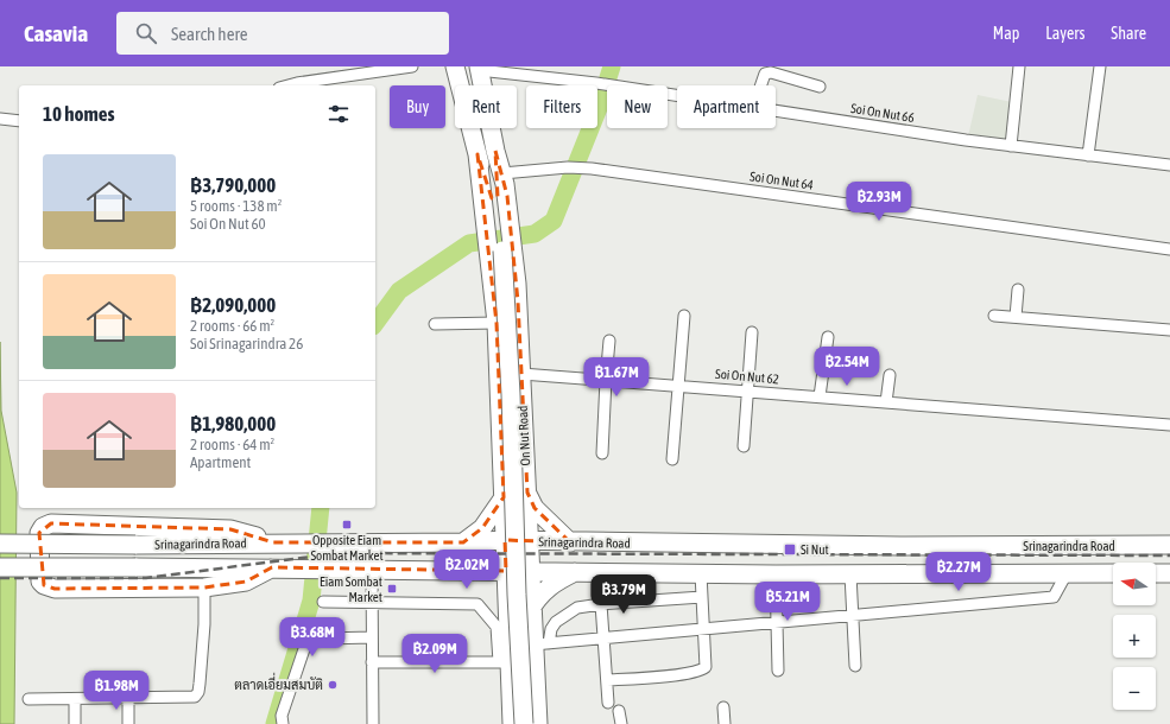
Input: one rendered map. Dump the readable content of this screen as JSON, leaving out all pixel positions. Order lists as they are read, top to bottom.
{
  "streets": {
    "main road": ["On Nut Road", "Srinagarindra Road"],
    "street": ["Soi On Nut 66", "Soi On Nut 64", "Soi On Nut 62"]
  },
  "crossings": [
    ["Soi On Nut 66", "On Nut Road"],
    ["Soi On Nut 64", "On Nut Road"],
    ["Soi On Nut 62", "On Nut Road"],
    ["On Nut Road", "Srinagarindra Road"]
  ],
  "places": {
    "transit": ["Opposite Eiam Sombat Market", "Si Nut", "Eiam Sombat Market"],
    "other": ["ตลาดเอี่ยมสมบัติ"]
  },
  "north": "left",
  "page": {
    "header": "Casavia",
    "search": "Search here",
    "nav": ["Map", "Layers", "Share"],
    "chip": [
      "Buy",
      "Rent",
      "Filters",
      "New",
      "Apartment"
    ],
    "heading": "10 homes",
    "list": [
      {
        "name": "฿3,790,000",
        "note": "5 rooms · 138 m² · Soi On Nut 60"
      },
      {
        "name": "฿2,090,000",
        "note": "2 rooms · 66 m² · Soi Srinagarindra 26"
      },
      {
        "name": "฿1,980,000",
        "note": "2 rooms · 64 m² · Apartment"
      }
    ],
    "price": [
      "฿2.93M",
      "฿2.54M",
      "฿1.67M",
      "฿2.02M",
      "฿2.27M",
      "฿3.79M",
      "฿5.21M",
      "฿3.68M",
      "฿2.09M",
      "฿1.98M"
    ],
    "map_buttons": ["+", "−"]
  }
}
